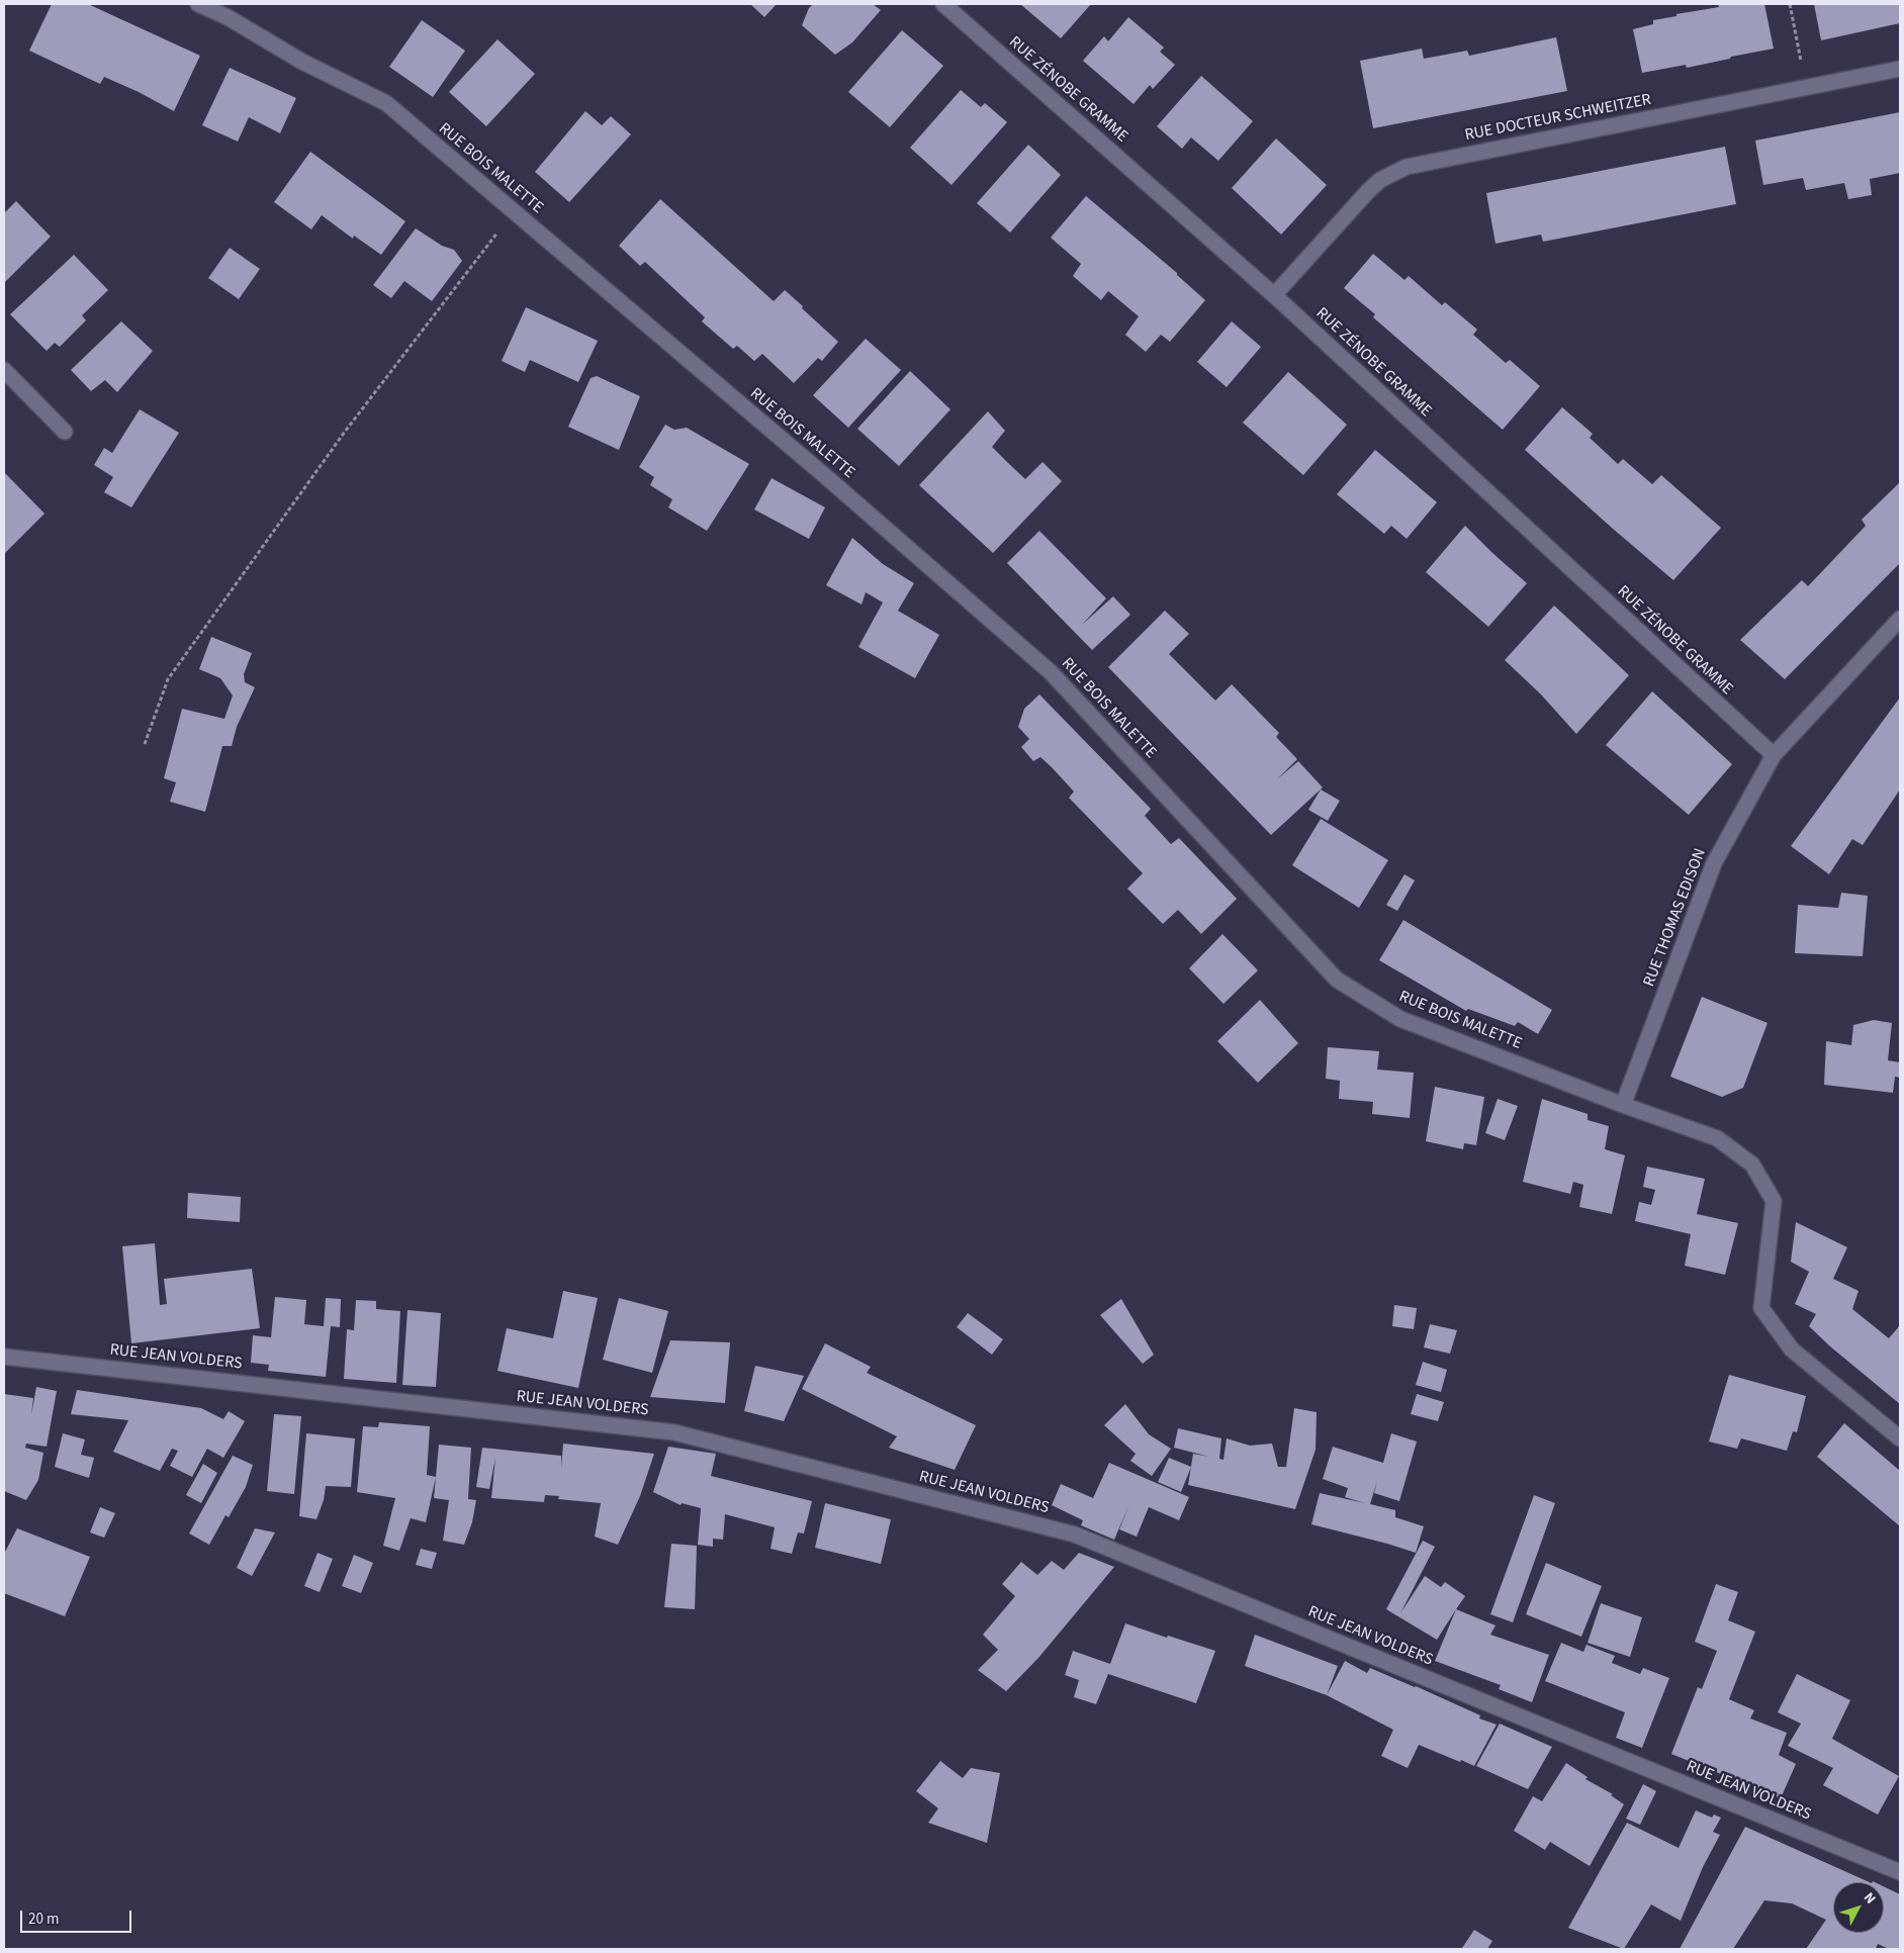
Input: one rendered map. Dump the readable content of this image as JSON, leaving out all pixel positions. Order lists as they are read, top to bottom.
{
  "streets": {
    "street": [
      "RUE ZÉNOBE GRAMME",
      "RUE DOCTEUR SCHWEITZER",
      "RUE BOIS MALETTE",
      "RUE THOMAS EDISON",
      "RUE JEAN VOLDERS"
    ]
  },
  "crossings": [
    ["RUE ZÉNOBE GRAMME", "RUE DOCTEUR SCHWEITZER"],
    ["RUE ZÉNOBE GRAMME", "RUE THOMAS EDISON"],
    ["RUE BOIS MALETTE", "RUE THOMAS EDISON"]
  ],
  "scale_bar": "20 m",
  "north": "top right"
}
